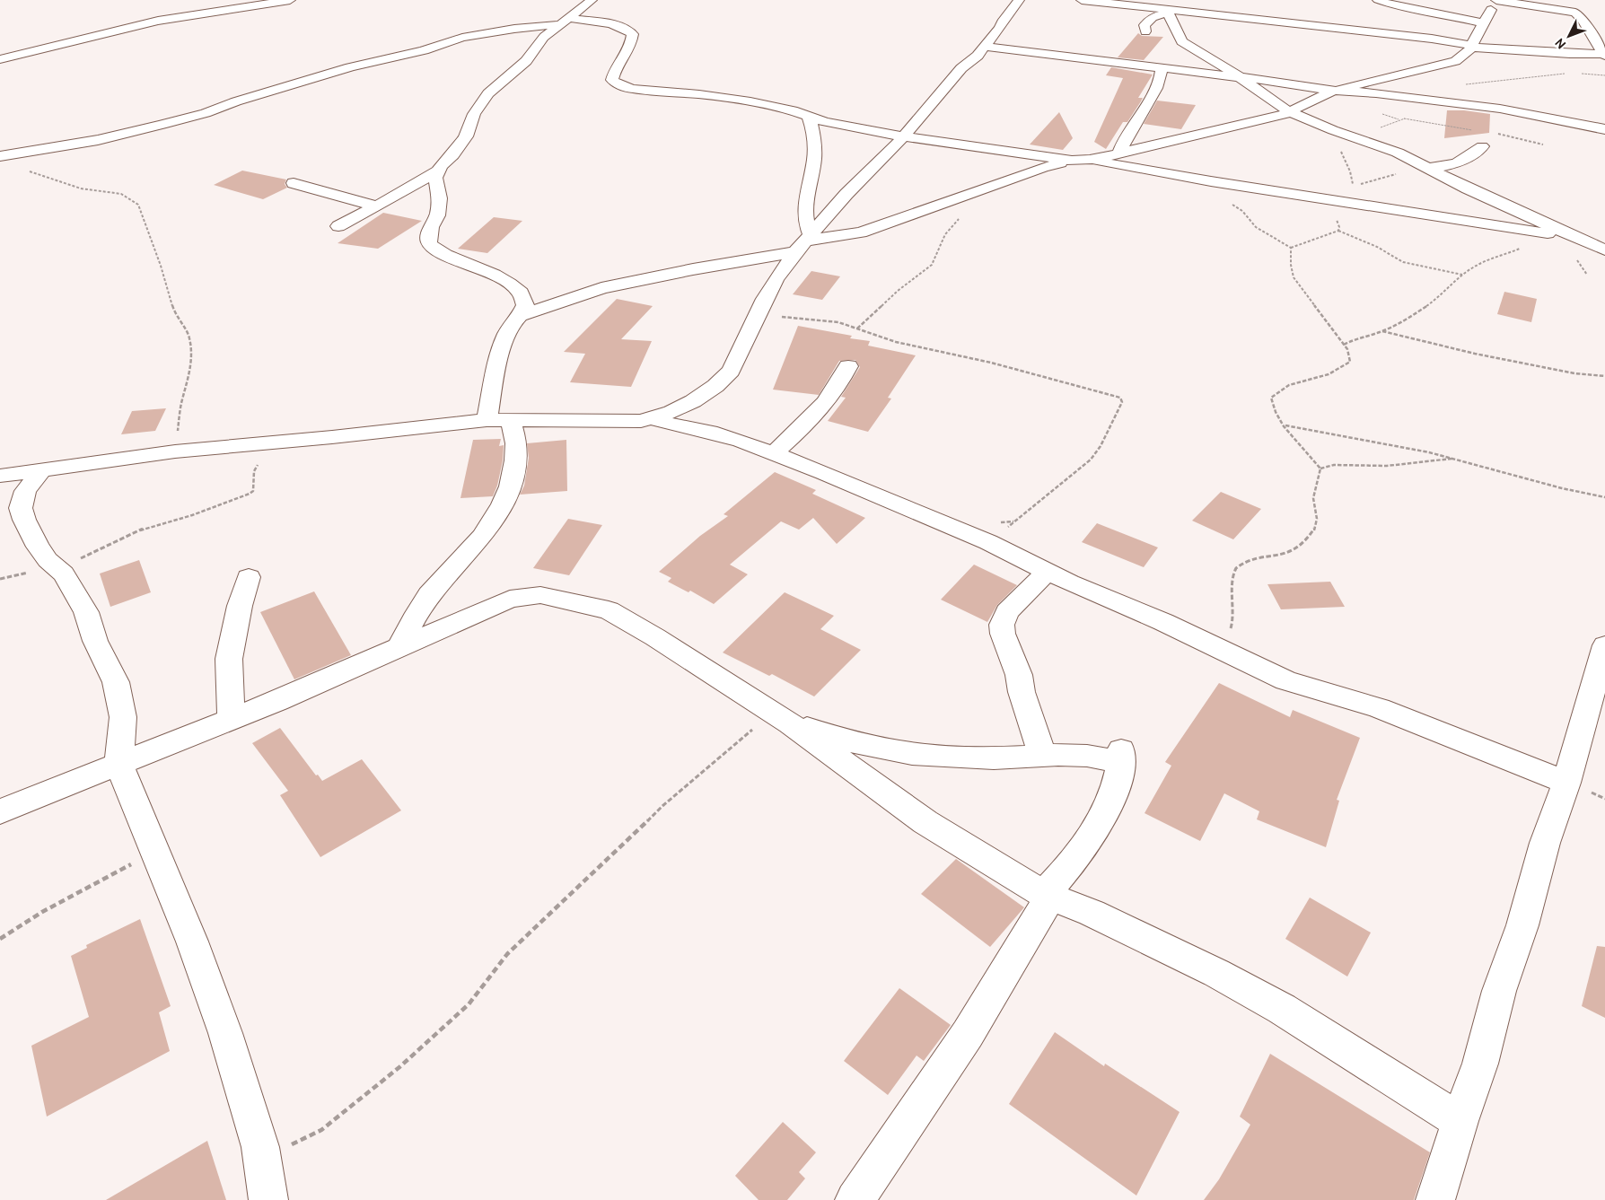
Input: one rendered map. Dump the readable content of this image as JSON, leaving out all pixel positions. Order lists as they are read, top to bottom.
{
  "north": "bottom left"
}
